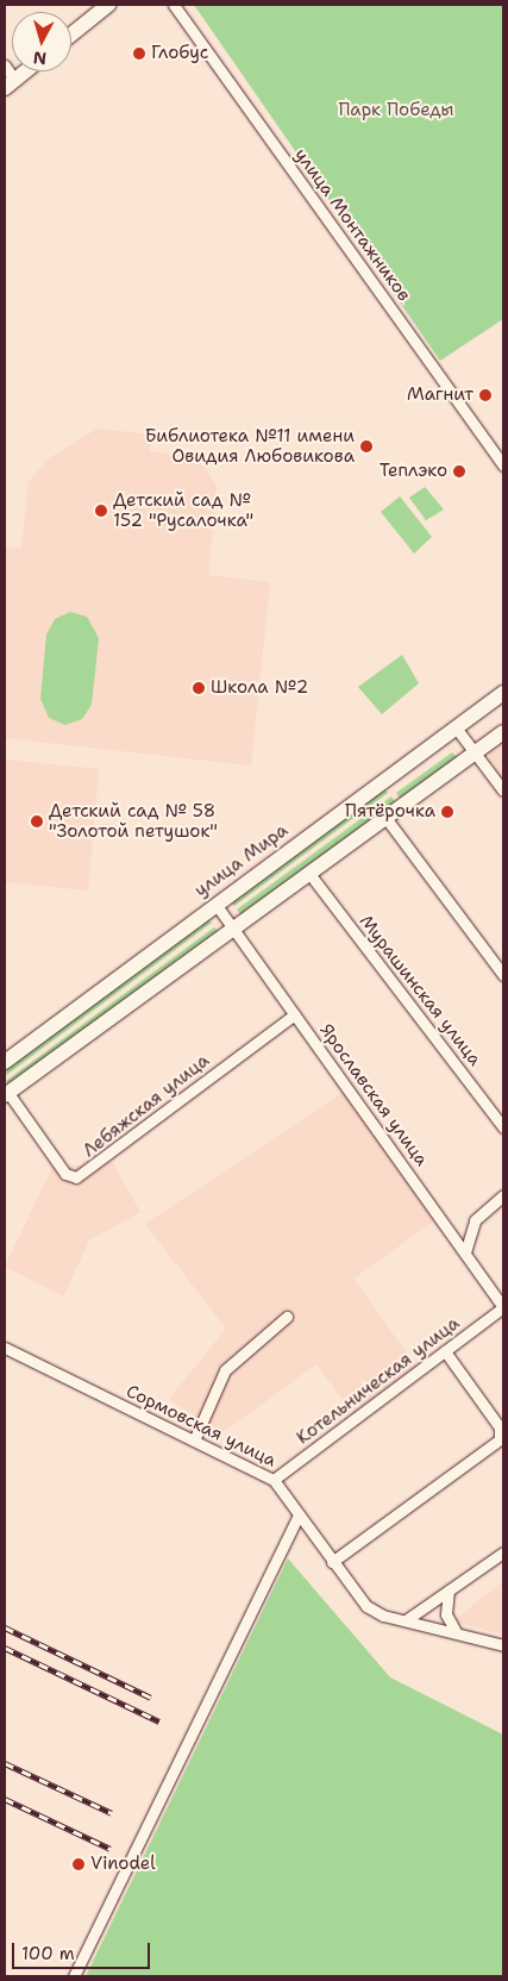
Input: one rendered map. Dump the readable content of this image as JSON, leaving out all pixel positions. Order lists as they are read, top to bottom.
{
  "streets": {
    "street": [
      "улица Монтажников",
      "улица Мира",
      "Мурашинская улица",
      "Ярославская улица",
      "Лебяжская улица",
      "Котельническая улица",
      "Сормовская улица"
    ]
  },
  "crossings": [
    ["улица Мира", "Ярославская улица"],
    ["Ярославская улица", "Лебяжская улица"],
    ["Ярославская улица", "Котельническая улица"],
    ["Котельническая улица", "Сормовская улица"]
  ],
  "parks": ["Парк Победы"],
  "places": [
    "Глобус",
    "Магнит",
    "Библиотека №11 имени Овидия Любовикова",
    "Теплэко",
    "Детский сад № 152 \"Русалочка\"",
    "Школа №2",
    "Пятёрочка",
    "Детский сад № 58 \"Золотой петушок\"",
    "Vinodel"
  ],
  "scale_bar": "100 m",
  "north": "bottom"
}
